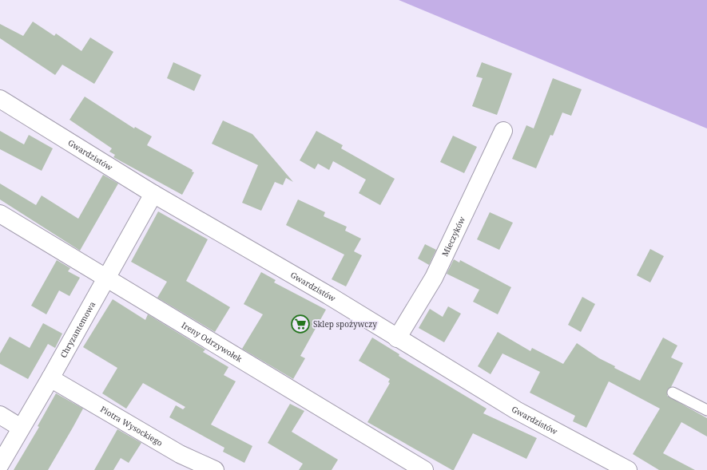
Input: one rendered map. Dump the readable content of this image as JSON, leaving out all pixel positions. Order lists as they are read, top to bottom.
{
  "streets": {
    "street": [
      "Gwardzistów",
      "Mieczyków",
      "Chryzantemowa",
      "Ireny Odrzywołek",
      "Piotra Wysockiego"
    ]
  },
  "crossings": [
    ["Gwardzistów", "Mieczyków"],
    ["Gwardzistów", "Chryzantemowa"],
    ["Chryzantemowa", "Ireny Odrzywołek"],
    ["Chryzantemowa", "Piotra Wysockiego"]
  ],
  "places": {
    "supermarket": ["Sklep spożywczy"]
  }
}
